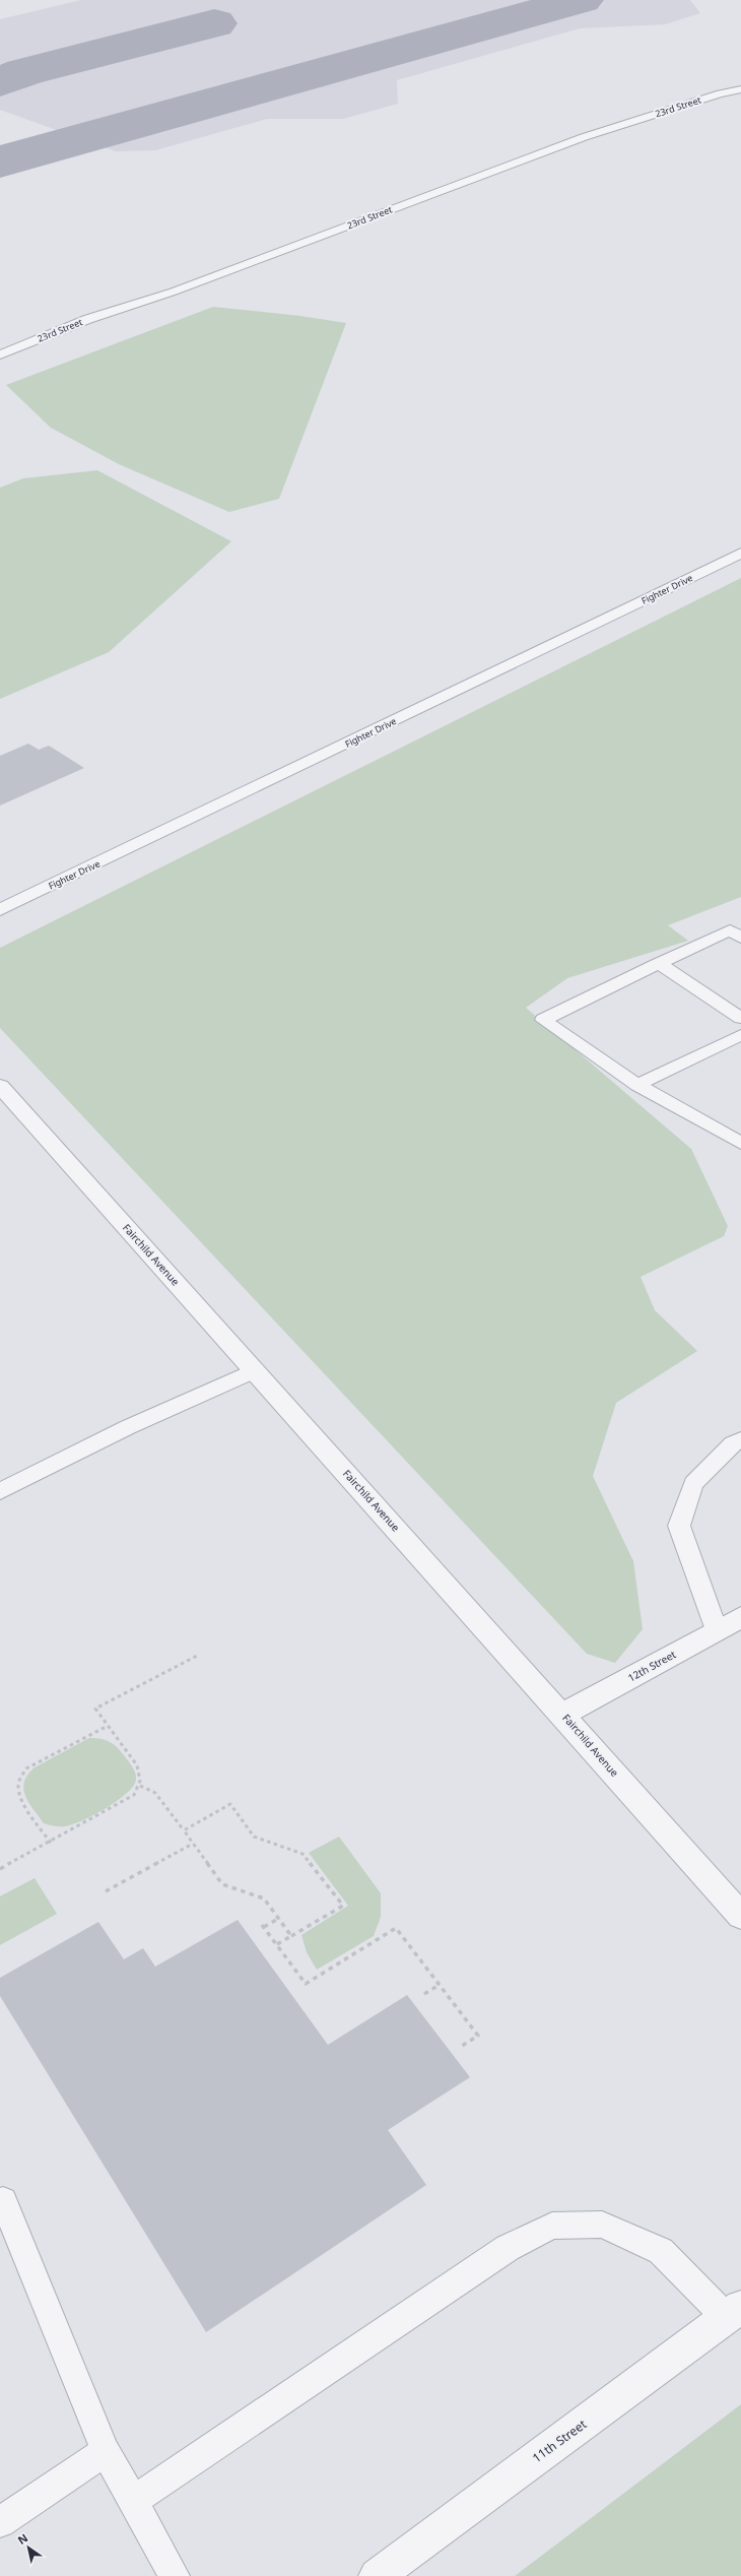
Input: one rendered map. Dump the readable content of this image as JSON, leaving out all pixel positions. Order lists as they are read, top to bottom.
{
  "streets": {
    "street": [
      "23rd Street",
      "Fighter Drive",
      "Fairchild Avenue",
      "12th Street",
      "11th Street"
    ]
  },
  "crossings": [
    ["Fairchild Avenue", "12th Street"]
  ],
  "north": "top left"
}
